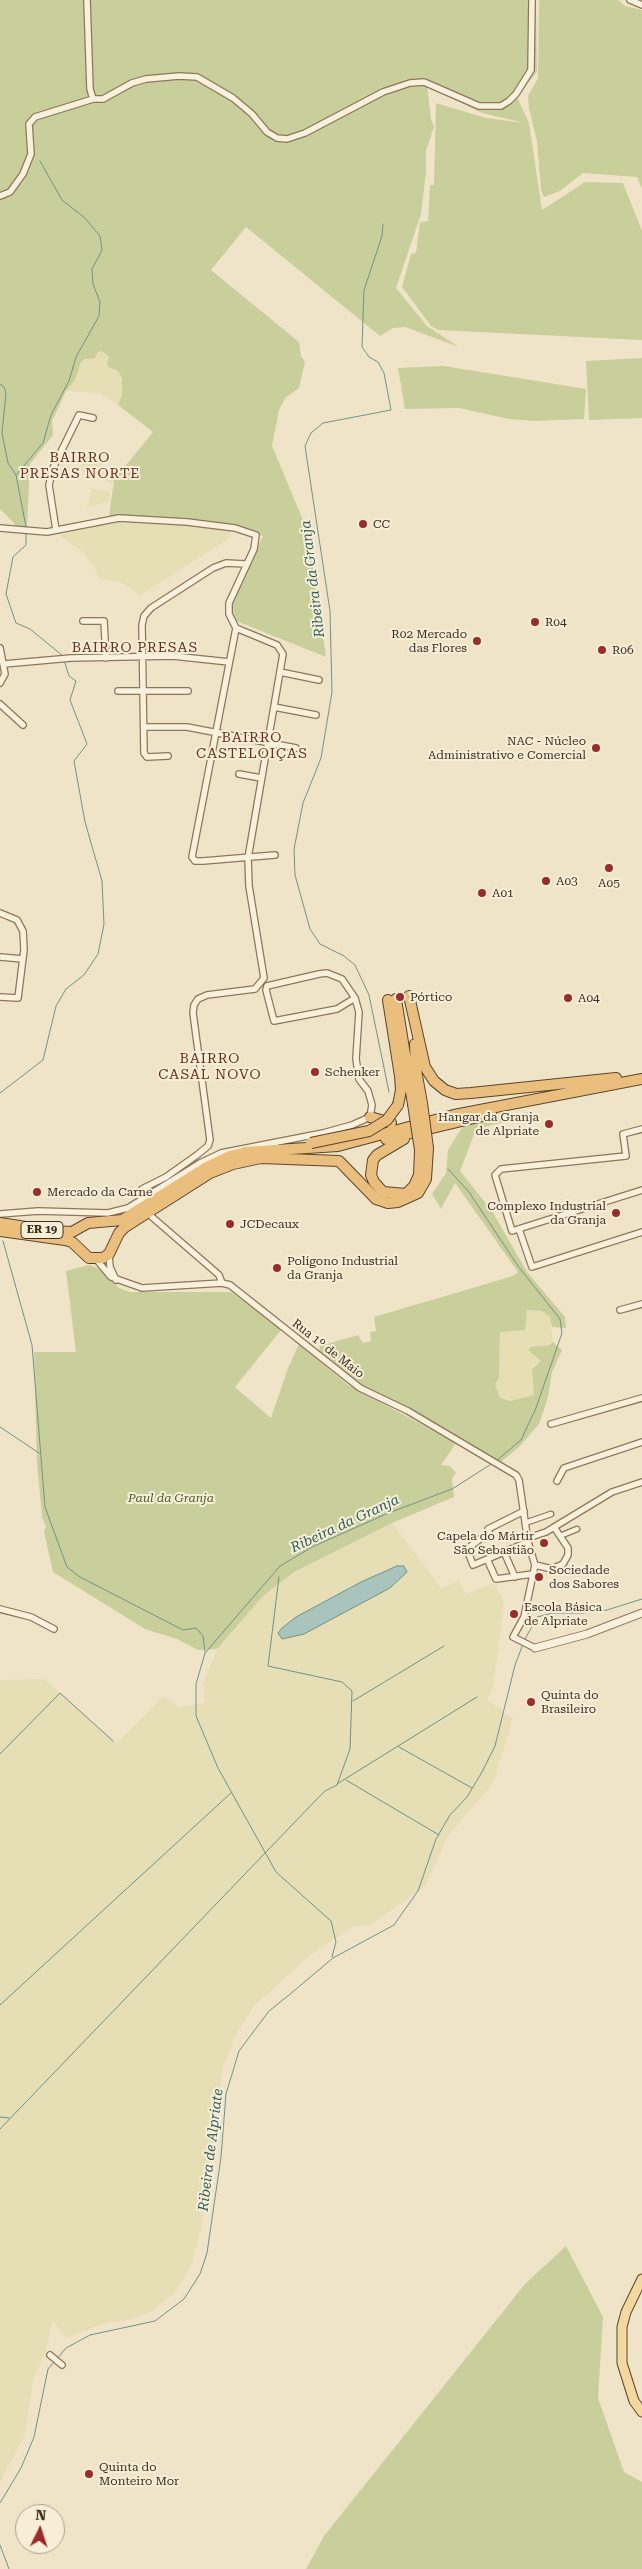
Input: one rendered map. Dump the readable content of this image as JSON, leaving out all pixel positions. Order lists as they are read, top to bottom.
{
  "streets": {
    "highway": ["ER 19"],
    "street": ["Rua 1º de Maio"]
  },
  "districts": [
    "BAIRRO PRESAS NORTE",
    "BAIRRO PRESAS",
    "BAIRRO CASTELOIÇAS",
    "BAIRRO CASAL NOVO"
  ],
  "water": ["Ribeira da Granja", "Ribeira de Alpriate"],
  "parks": ["Paul da Granja"],
  "places": [
    "CC",
    "R04",
    "R02 Mercado das Flores",
    "R06",
    "NAC - Núcleo Administrativo e Comercial",
    "A05",
    "A03",
    "A01",
    "Pórtico",
    "A04",
    "Schenker",
    "Hangar da Granja de Alpriate",
    "Mercado da Carne",
    "Complexo Industrial da Granja",
    "JCDecaux",
    "Polígono Industrial da Granja",
    "Capela do Mártir São Sebastião",
    "Sociedade dos Sabores",
    "Escola Básica de Alpriate",
    "Quinta do Brasileiro",
    "Quinta do Monteiro Mor"
  ],
  "north": "top"
}
